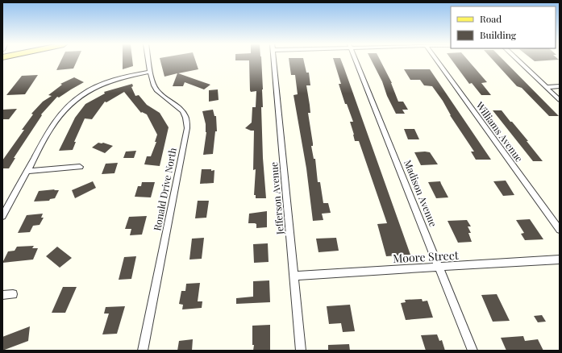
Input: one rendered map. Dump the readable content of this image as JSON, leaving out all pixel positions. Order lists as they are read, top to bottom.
{
  "streets": {
    "street": [
      "Williams Avenue",
      "Ronald Drive North",
      "Madison Avenue",
      "Jefferson Avenue",
      "Moore Street"
    ]
  },
  "crossings": [
    ["Madison Avenue", "Moore Street"],
    ["Jefferson Avenue", "Moore Street"]
  ],
  "legend": ["Road", "Building"]
}
